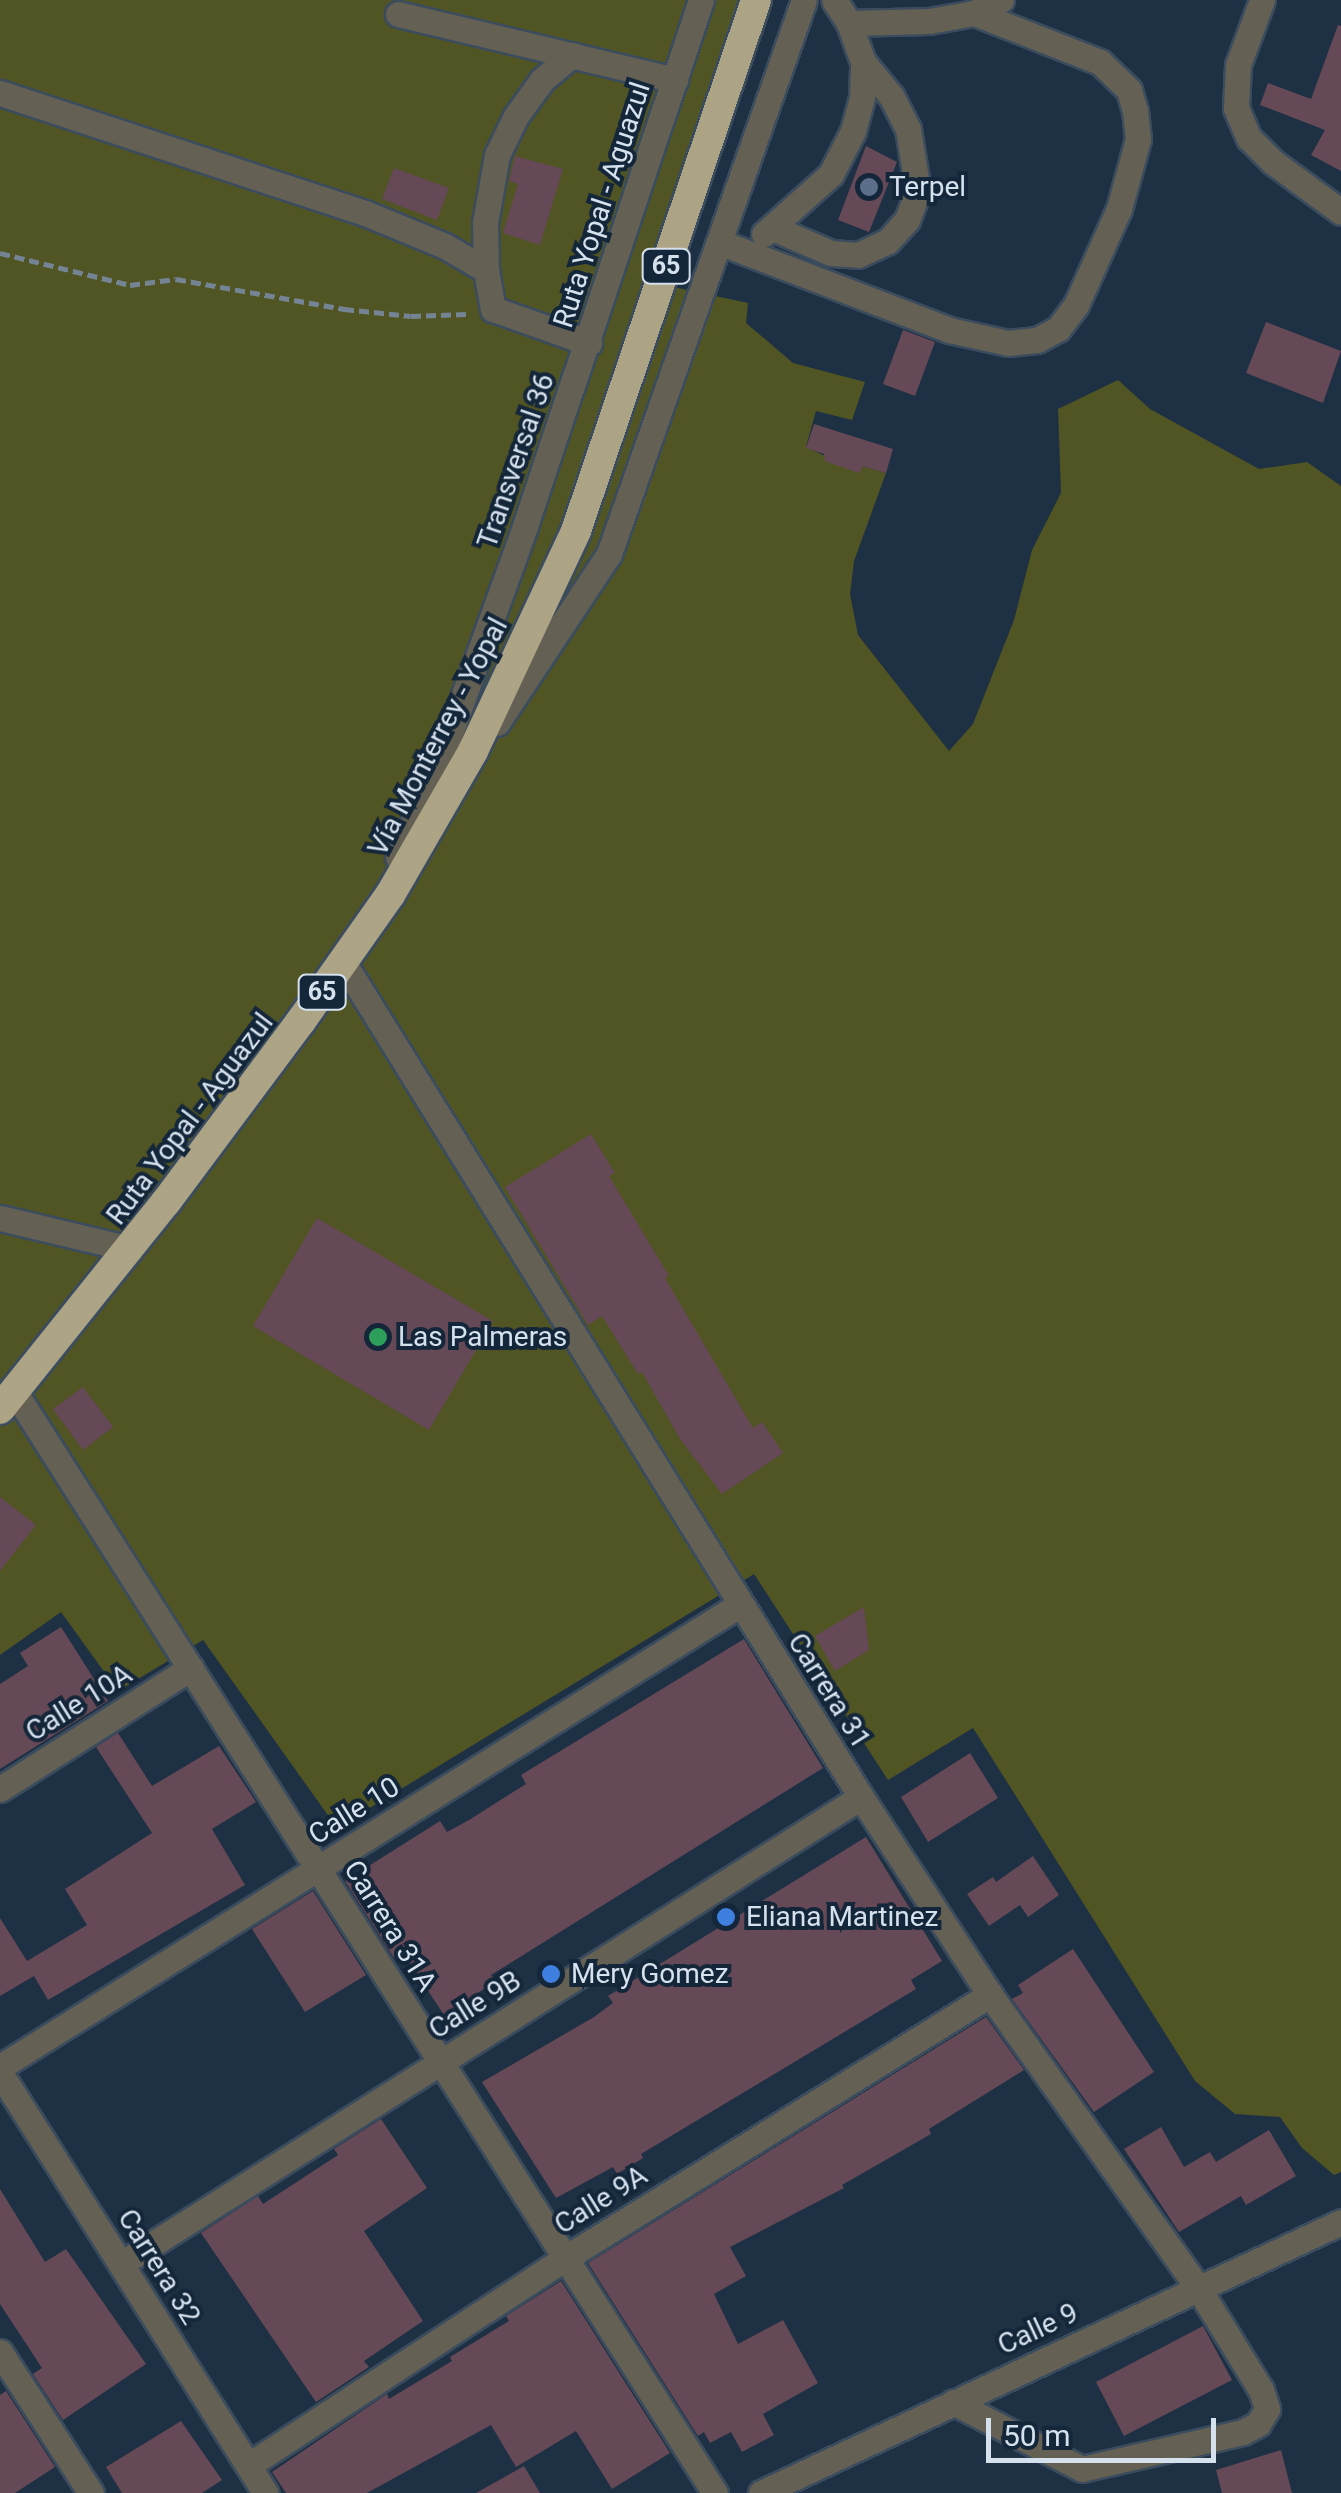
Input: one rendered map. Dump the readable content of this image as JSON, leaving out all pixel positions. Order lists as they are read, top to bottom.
{
  "streets": {
    "highway": ["65", "Vía Monterrey - Yopal"],
    "street": [
      "Ruta Yopal - Aguazul",
      "Carrera 31",
      "Calle 10A",
      "Calle 10",
      "Carrera 31A",
      "Calle 9B",
      "Calle 9A",
      "Carrera 32"
    ]
  },
  "crossings": [
    ["Ruta Yopal - Aguazul", "65"],
    ["Ruta Yopal - Aguazul", "Vía Monterrey - Yopal"],
    ["Ruta Yopal - Aguazul", "Carrera 31"],
    ["Ruta Yopal - Aguazul", "Carrera 31A"],
    ["65", "Vía Monterrey - Yopal"],
    ["Carrera 31", "Calle 10"],
    ["Carrera 31", "Calle 9B"],
    ["Carrera 31", "Calle 9A"],
    ["Calle 10A", "Carrera 31A"],
    ["Calle 10", "Carrera 31A"],
    ["Calle 10", "Carrera 32"],
    ["Carrera 31A", "Calle 9B"],
    ["Carrera 31A", "Calle 9A"],
    ["Calle 9B", "Carrera 32"],
    ["Calle 9A", "Carrera 32"]
  ],
  "places": [
    "Terpel",
    "Las Palmeras",
    "Eliana Martinez",
    "Mery Gomez"
  ],
  "scale_bar": "50 m"
}
